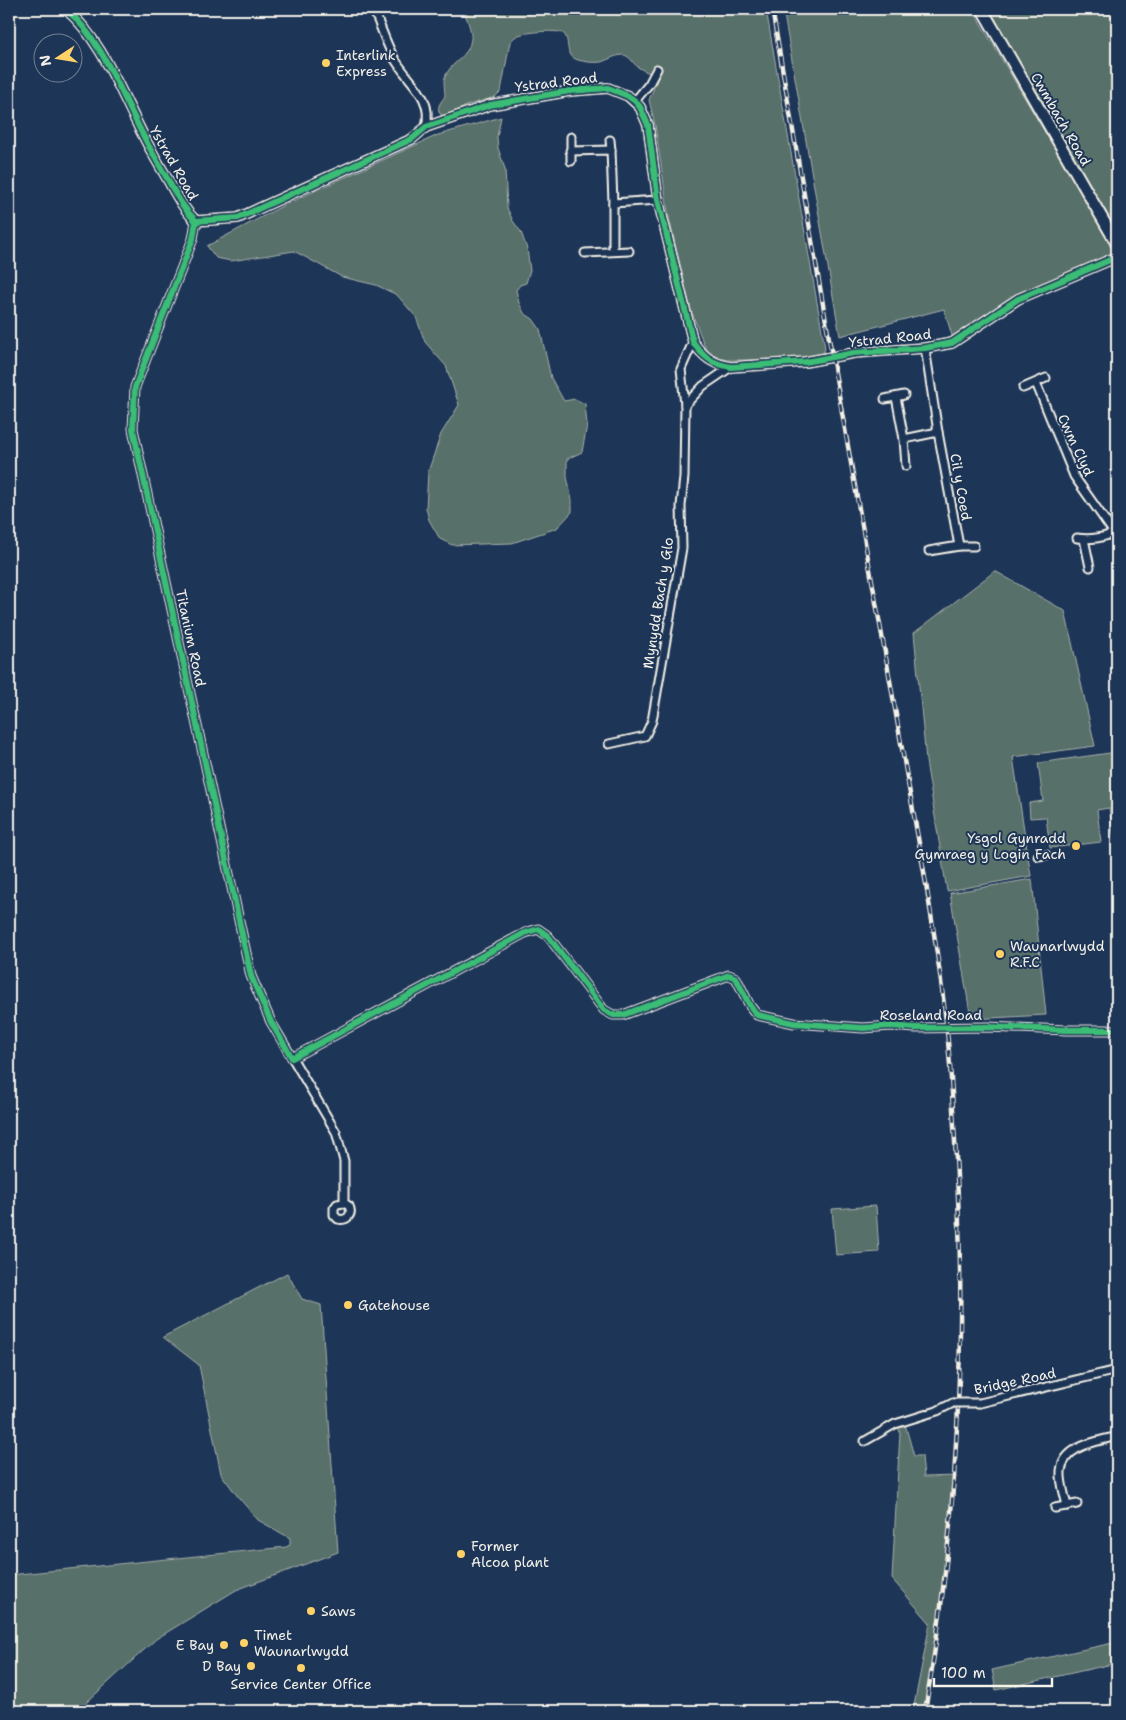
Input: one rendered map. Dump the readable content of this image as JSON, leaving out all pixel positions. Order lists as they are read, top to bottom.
{
  "streets": {
    "main road": ["Cwmbach Road"],
    "street": [
      "Ystrad Road",
      "Cwm Clyd",
      "Cil y Coed",
      "Mynydd Bach y Glo",
      "Titanium Road",
      "Roseland Road",
      "Bridge Road"
    ]
  },
  "crossings": [
    ["Ystrad Road", "Cil y Coed"],
    ["Ystrad Road", "Mynydd Bach y Glo"],
    ["Ystrad Road", "Titanium Road"],
    ["Titanium Road", "Roseland Road"]
  ],
  "places": [
    "Interlink Express",
    "Ysgol Gynradd Gymraeg y Login Fach",
    "Waunarlwydd R.F.C",
    "Gatehouse",
    "Former Alcoa plant",
    "Saws",
    "Timet Waunarlwydd",
    "E Bay",
    "D Bay",
    "Service Center Office"
  ],
  "scale_bar": "100 m",
  "north": "left"
}
